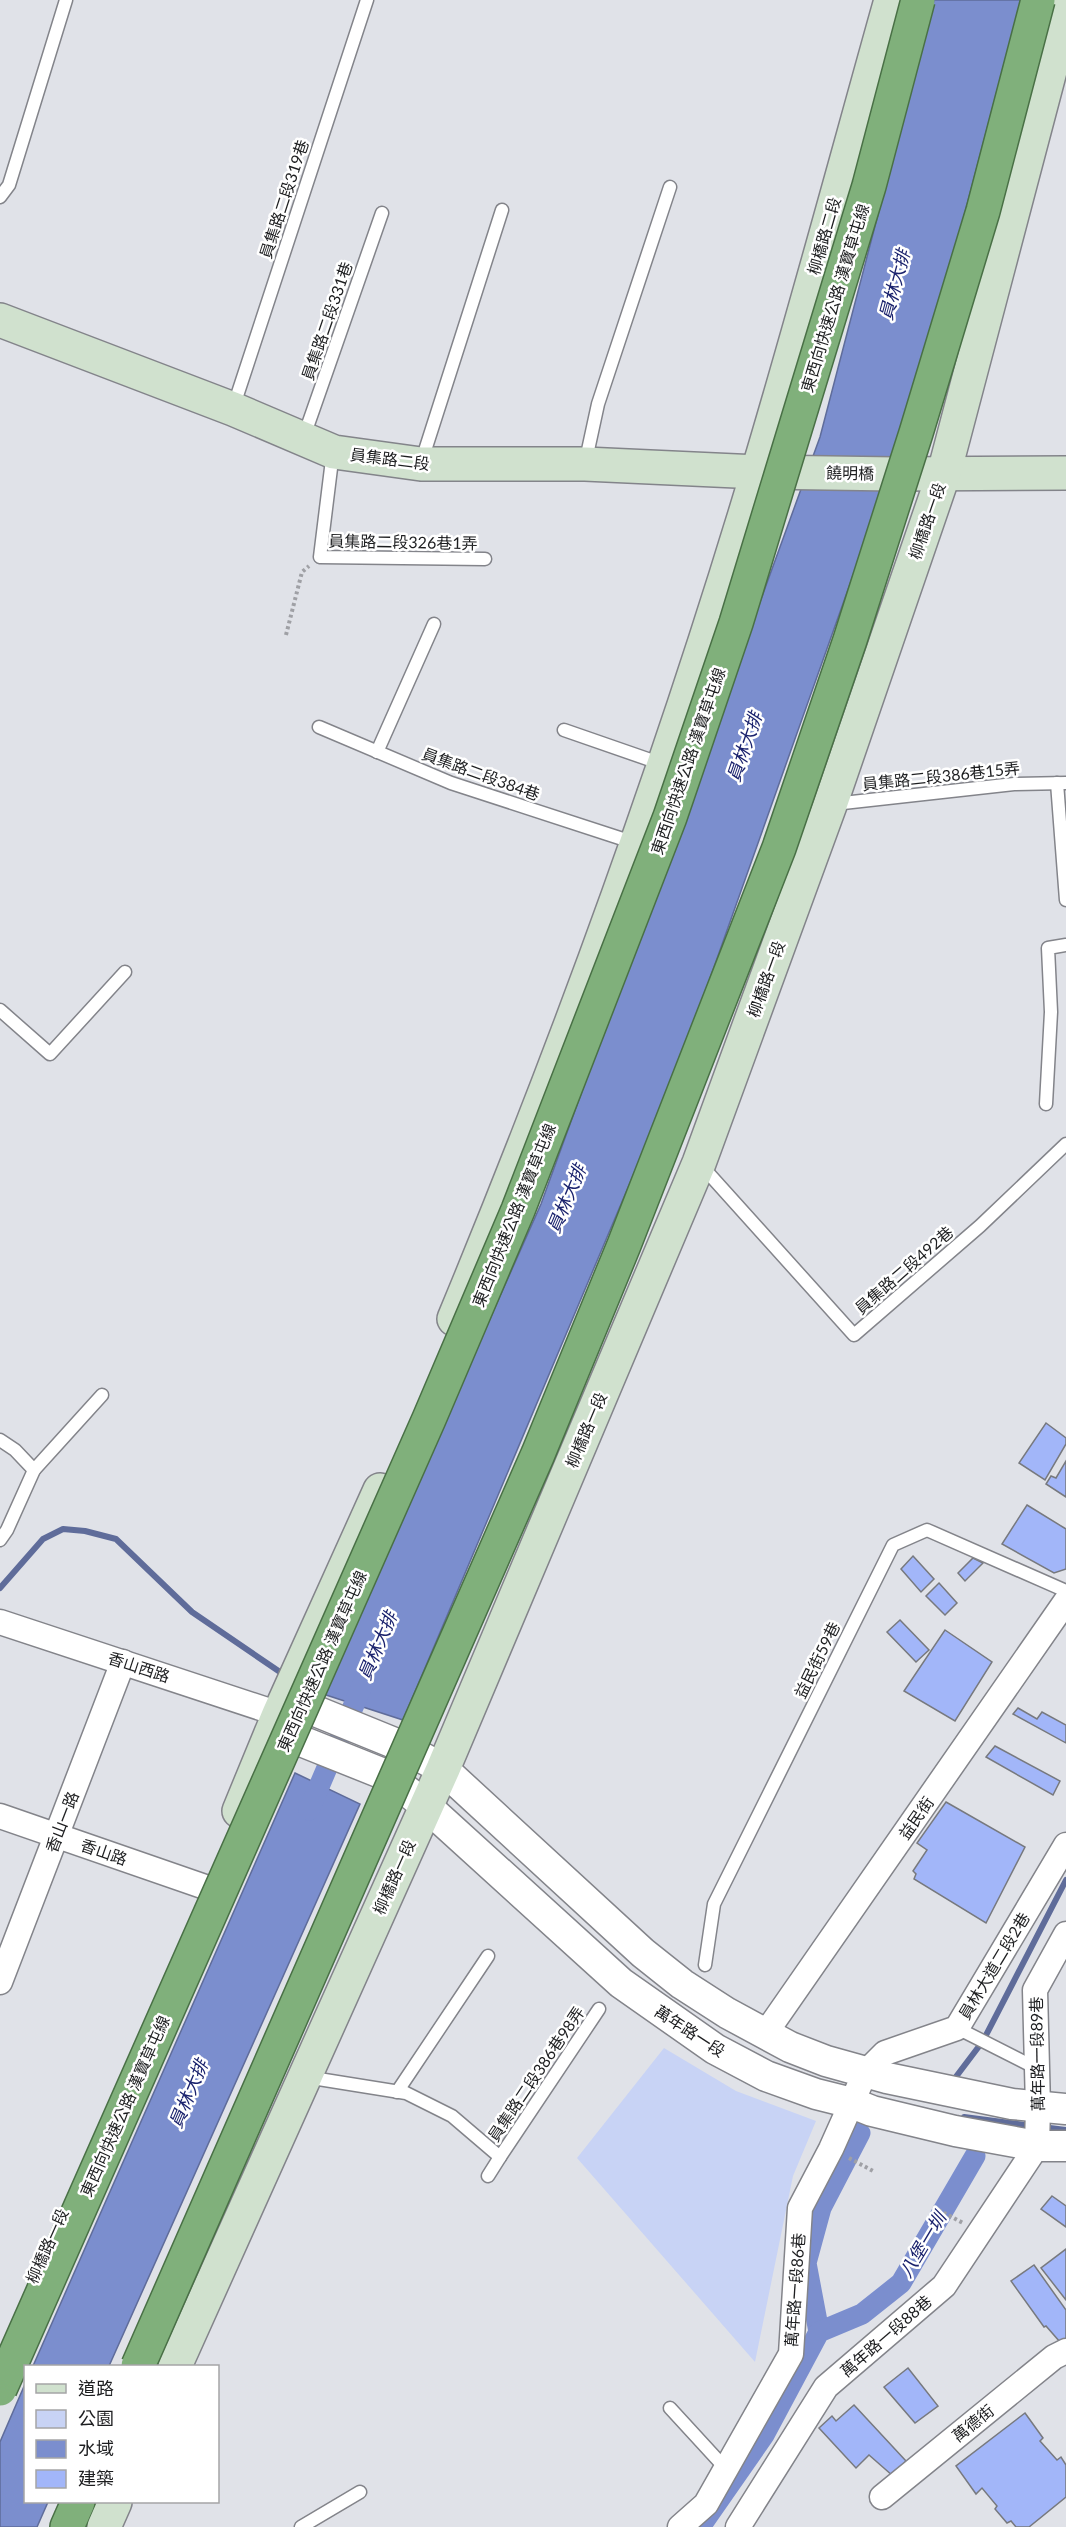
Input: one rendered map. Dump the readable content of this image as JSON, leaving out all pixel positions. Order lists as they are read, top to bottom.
{
  "streets": {
    "highway": ["東西向快速公路 漢寶草屯線"],
    "main road": [
      "柳橋路二段",
      "員集路二段",
      "饒明橋",
      "柳橋路一段"
    ],
    "street": [
      "香山西路",
      "益民街",
      "香山一路",
      "香山路",
      "員林大道二段2巷",
      "萬年路一段",
      "萬年路一段89巷",
      "萬年路一段86巷",
      "萬年路一段88巷",
      "萬德街"
    ],
    "lane": [
      "員集路二段319巷",
      "員集路二段331巷",
      "員集路二段326巷1弄",
      "員集路二段384巷",
      "員集路二段386巷15弄",
      "員集路二段492巷",
      "益民街59巷",
      "員集路二段386巷98弄"
    ]
  },
  "crossings": [
    ["員集路二段319巷", "員集路二段"],
    ["柳橋路二段", "員集路二段"],
    ["柳橋路二段", "柳橋路一段"],
    ["員集路二段331巷", "員集路二段"],
    ["員集路二段", "饒明橋"],
    ["員集路二段", "柳橋路一段"],
    ["饒明橋", "柳橋路一段"],
    ["柳橋路一段", "員集路二段384巷"],
    ["柳橋路一段", "員集路二段386巷15弄"],
    ["柳橋路一段", "員集路二段492巷"],
    ["柳橋路一段", "香山西路"],
    ["柳橋路一段", "香山路"],
    ["柳橋路一段", "萬年路一段"],
    ["柳橋路一段", "員集路二段386巷98弄"],
    ["香山西路", "香山一路"],
    ["香山西路", "萬年路一段"],
    ["香山一路", "香山路"],
    ["員林大道二段2巷", "萬年路一段86巷"],
    ["萬年路一段", "萬年路一段89巷"],
    ["萬年路一段", "萬年路一段86巷"],
    ["萬年路一段", "萬年路一段88巷"],
    ["萬年路一段89巷", "萬年路一段88巷"]
  ],
  "water": ["員林大排", "八堡一圳"],
  "legend": [
    "道路",
    "公園",
    "水域",
    "建築"
  ]
}
